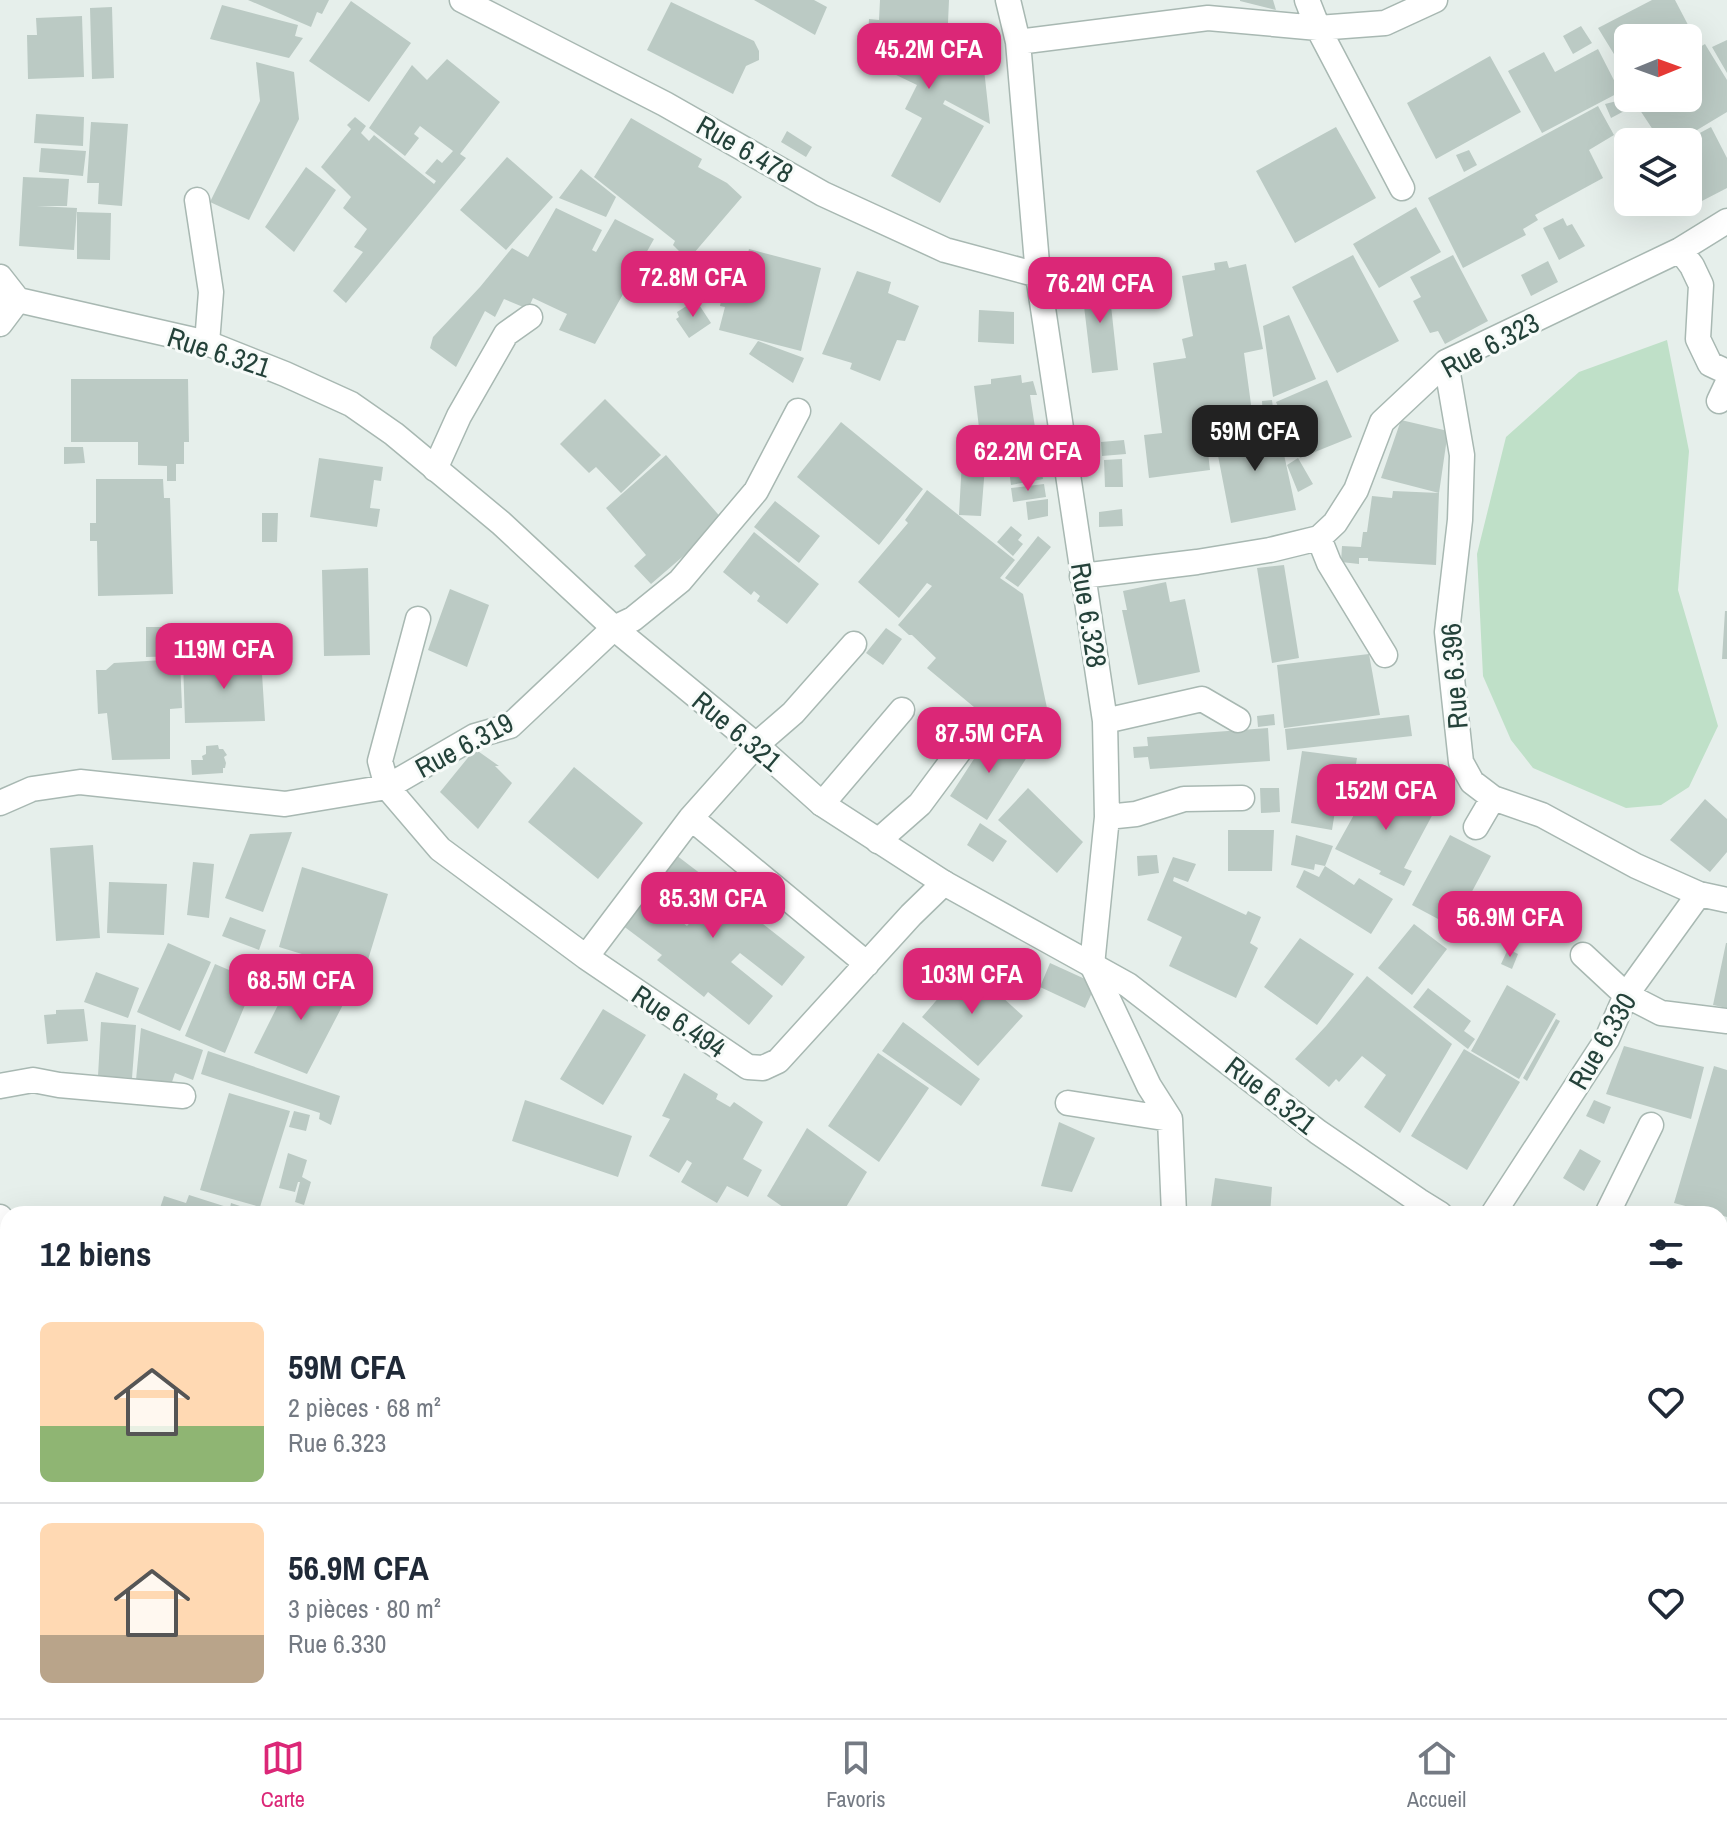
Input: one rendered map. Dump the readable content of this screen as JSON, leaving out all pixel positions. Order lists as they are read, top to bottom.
{
  "streets": {
    "street": [
      "Rue 6.478",
      "Rue 6.323",
      "Rue 6.321",
      "Rue 6.328",
      "Rue 6.396",
      "Rue 6.319",
      "Rue 6.494",
      "Rue 6.330"
    ]
  },
  "crossings": [
    ["Rue 6.478", "Rue 6.328"],
    ["Rue 6.323", "Rue 6.396"],
    ["Rue 6.321", "Rue 6.328"],
    ["Rue 6.321", "Rue 6.319"],
    ["Rue 6.321", "Rue 6.494"],
    ["Rue 6.396", "Rue 6.330"],
    ["Rue 6.319", "Rue 6.494"]
  ],
  "north": "right",
  "page": {
    "price": [
      "45.2M CFA",
      "72.8M CFA",
      "76.2M CFA",
      "59M CFA",
      "62.2M CFA",
      "119M CFA",
      "87.5M CFA",
      "152M CFA",
      "85.3M CFA",
      "56.9M CFA",
      "103M CFA",
      "68.5M CFA"
    ],
    "heading": "12 biens",
    "list": [
      {
        "name": "59M CFA",
        "note": "2 pièces · 68 m² · Rue 6.323"
      },
      {
        "name": "56.9M CFA",
        "note": "3 pièces · 80 m² · Rue 6.330"
      }
    ],
    "tabs": ["Carte", "Favoris", "Accueil"]
  }
}
